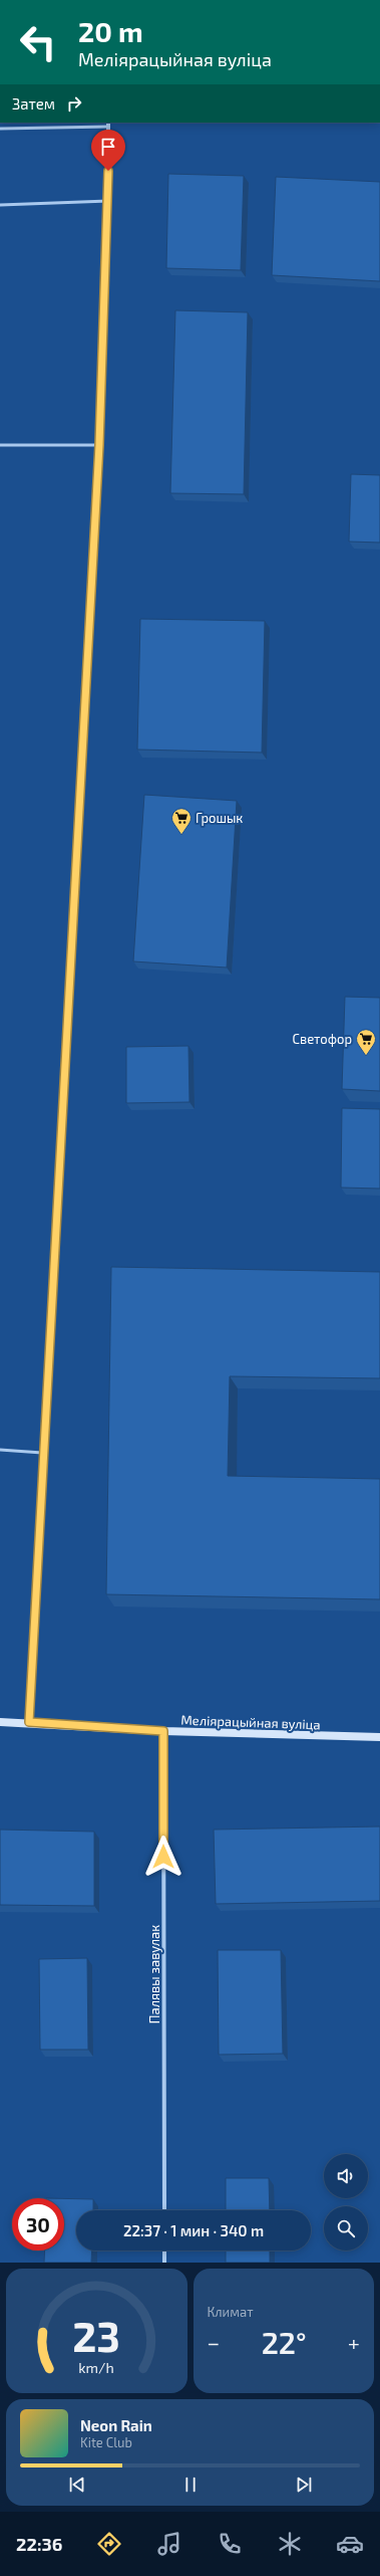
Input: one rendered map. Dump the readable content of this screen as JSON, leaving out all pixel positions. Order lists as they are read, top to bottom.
{
  "streets": {
    "street": ["Меліярацыйная вуліца", "Палявы завулак"]
  },
  "crossings": [
    ["Меліярацыйная вуліца", "Палявы завулак"]
  ],
  "places": {
    "supermarket": ["Грошык", "Светофор"]
  },
  "page": {
    "turn": ["20 m", "Меліярацыйная вуліца"],
    "then": "Затем",
    "limit": "30",
    "trip": "22:37 · 1 мин · 340 m",
    "tile": "Климат",
    "heat": ["−", "22°", "+"],
    "song": ["Neon Rain", "Kite Club"],
    "tabs": "22:36",
    "gauge": ["23", "km/h"]
  }
}
